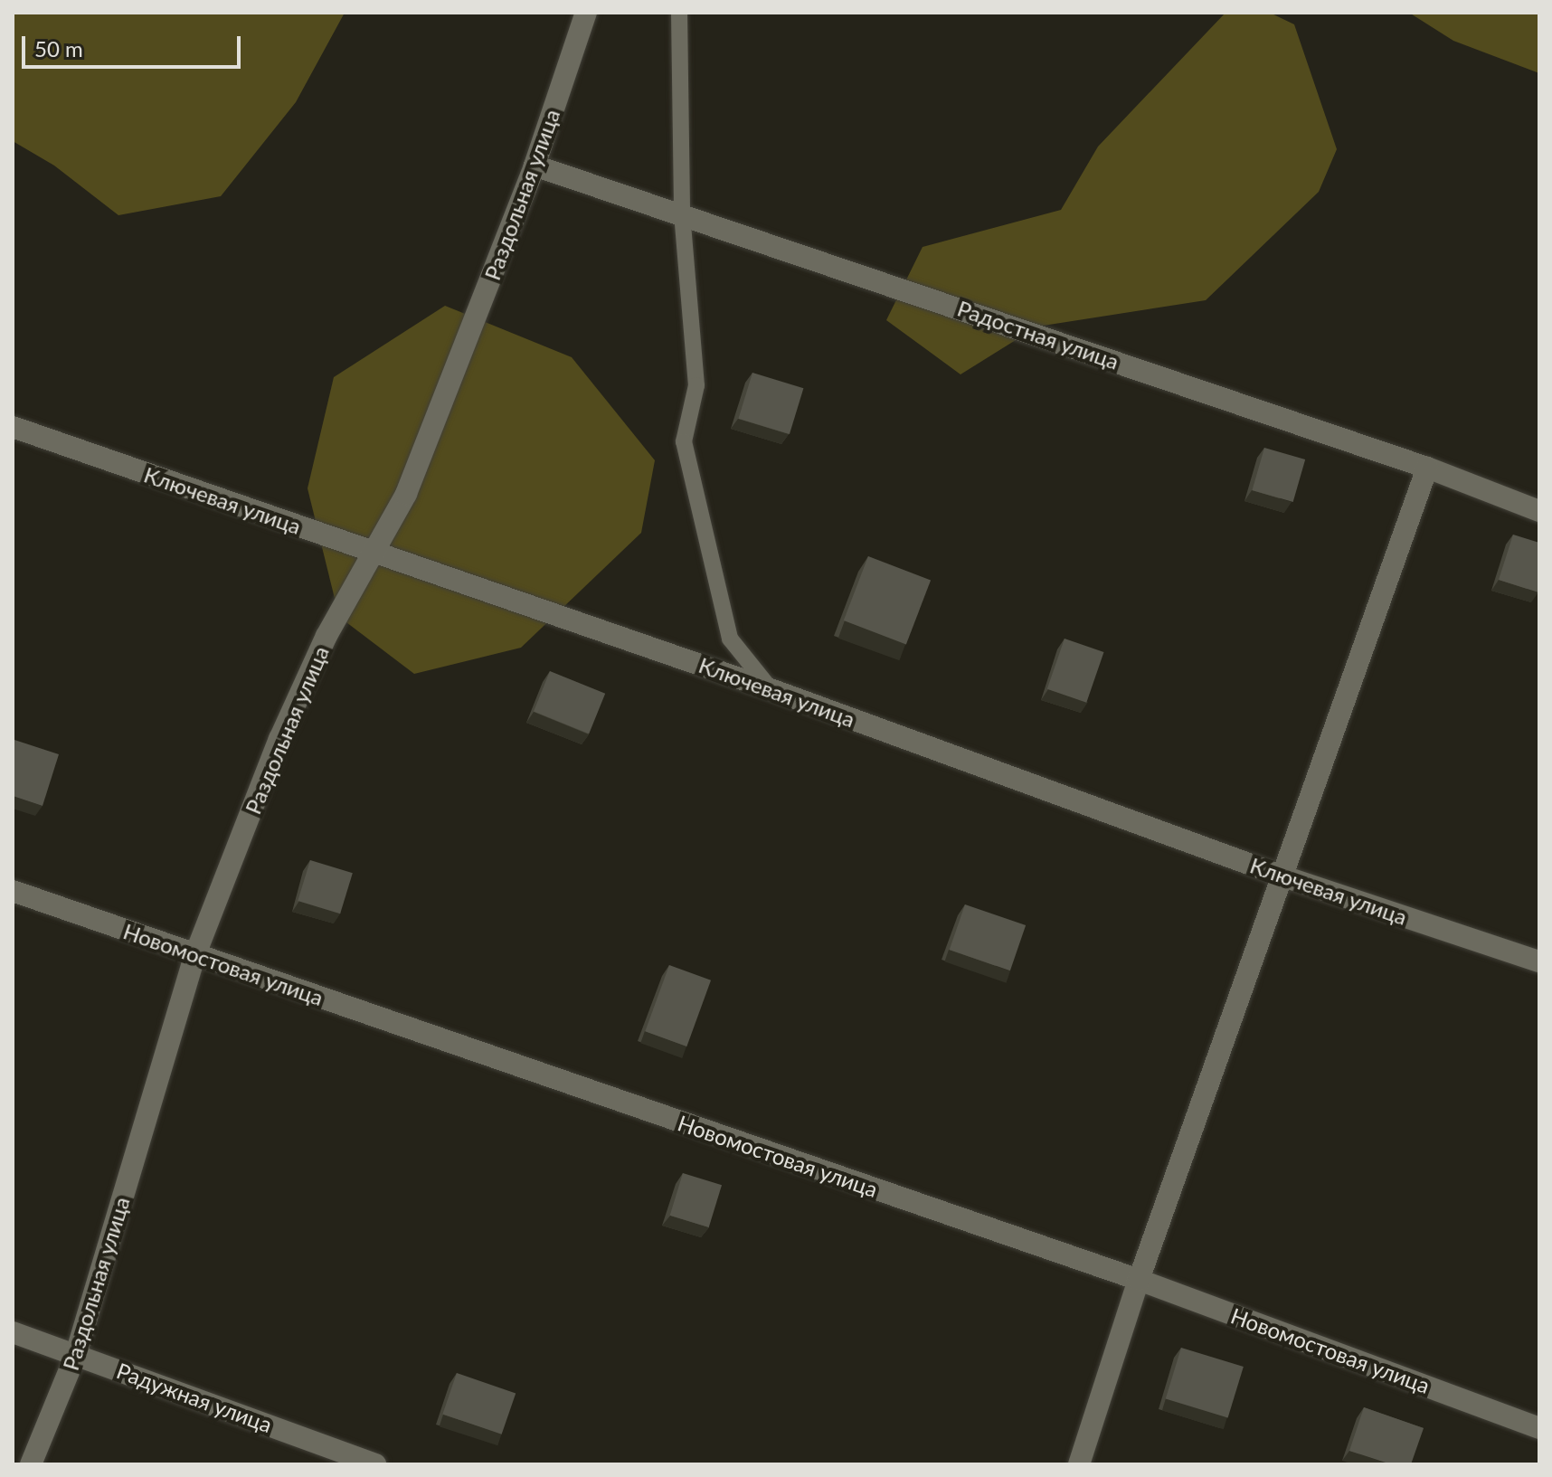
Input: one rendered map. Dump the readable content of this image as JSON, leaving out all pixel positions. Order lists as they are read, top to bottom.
{
  "streets": {
    "street": [
      "Раздольная улица",
      "Радостная улица",
      "Ключевая улица",
      "Новомостовая улица",
      "Радужная улица"
    ]
  },
  "crossings": [
    ["Раздольная улица", "Радостная улица"],
    ["Раздольная улица", "Ключевая улица"],
    ["Раздольная улица", "Новомостовая улица"],
    ["Раздольная улица", "Радужная улица"]
  ],
  "scale_bar": "50 m"
}
